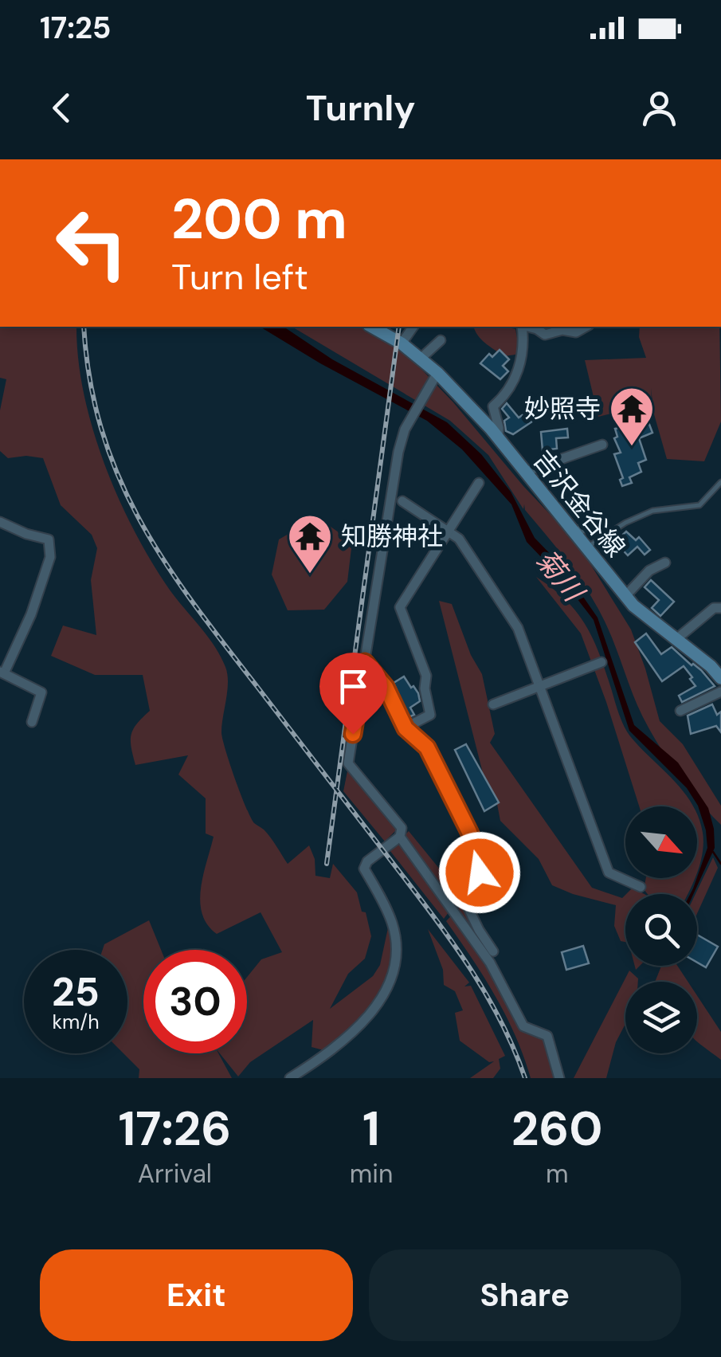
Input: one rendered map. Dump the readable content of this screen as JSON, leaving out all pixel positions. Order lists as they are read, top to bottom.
{
  "streets": {
    "main road": ["吉沢金谷線"]
  },
  "water": ["菊川"],
  "places": {
    "temple": ["妙照寺", "知勝神社"]
  },
  "north": "bottom right",
  "page": {
    "status": "17:25",
    "header": "Turnly",
    "turn": ["200 m", "Turn left"],
    "speed": "25 km/h",
    "limit": "30",
    "eta": [
      "17:26",
      "Arrival",
      "1",
      "min",
      "260",
      "m"
    ],
    "buttons": ["Exit", "Share"]
  }
}
